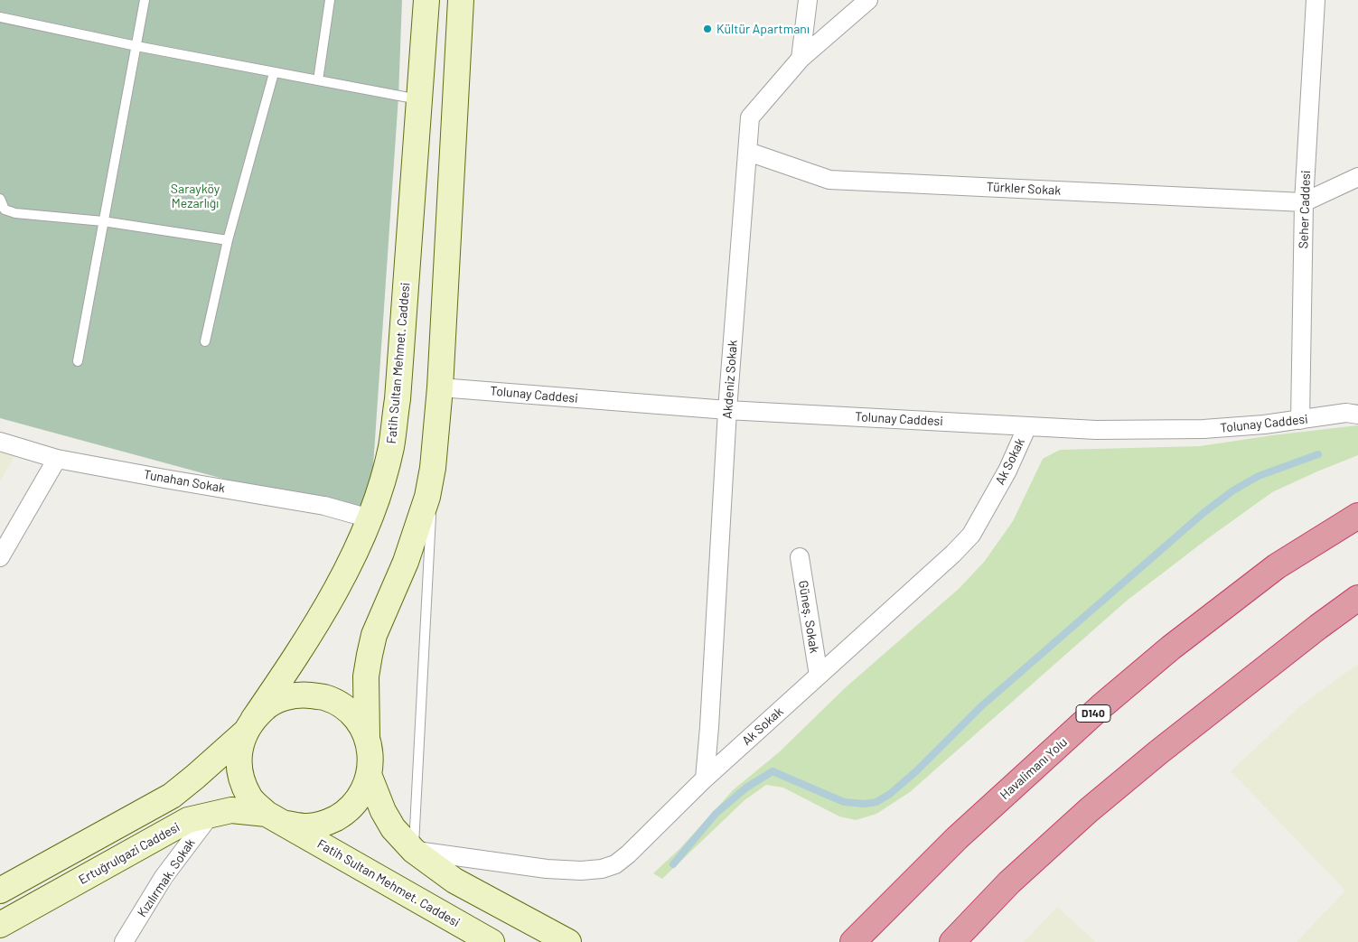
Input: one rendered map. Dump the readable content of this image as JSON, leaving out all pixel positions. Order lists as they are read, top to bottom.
{
  "streets": {
    "highway": ["D140", "Havalimanı Yolu"],
    "street": [
      "Türkler Sokak",
      "Seher Caddesi",
      "Fatih Sultan Mehmet. Caddesi",
      "Akdeniz Sokak",
      "Tolunay Caddesi",
      "Ak Sokak",
      "Tunahan Sokak",
      "Güneş. Sokak",
      "Ertuğrulgazi Caddesi",
      "Kızılırmak. Sokak"
    ]
  },
  "crossings": [
    ["Türkler Sokak", "Seher Caddesi"],
    ["Türkler Sokak", "Akdeniz Sokak"],
    ["Seher Caddesi", "Tolunay Caddesi"],
    ["Fatih Sultan Mehmet. Caddesi", "Tolunay Caddesi"],
    ["Fatih Sultan Mehmet. Caddesi", "Ak Sokak"],
    ["Fatih Sultan Mehmet. Caddesi", "Tunahan Sokak"],
    ["Fatih Sultan Mehmet. Caddesi", "Ertuğrulgazi Caddesi"],
    ["Akdeniz Sokak", "Tolunay Caddesi"],
    ["Akdeniz Sokak", "Ak Sokak"],
    ["Tolunay Caddesi", "Ak Sokak"],
    ["Ak Sokak", "Güneş. Sokak"],
    ["Ertuğrulgazi Caddesi", "Kızılırmak. Sokak"]
  ],
  "parks": ["Sarayköy Mezarlığı"],
  "places": ["Kültür Apartmanı"]
}
